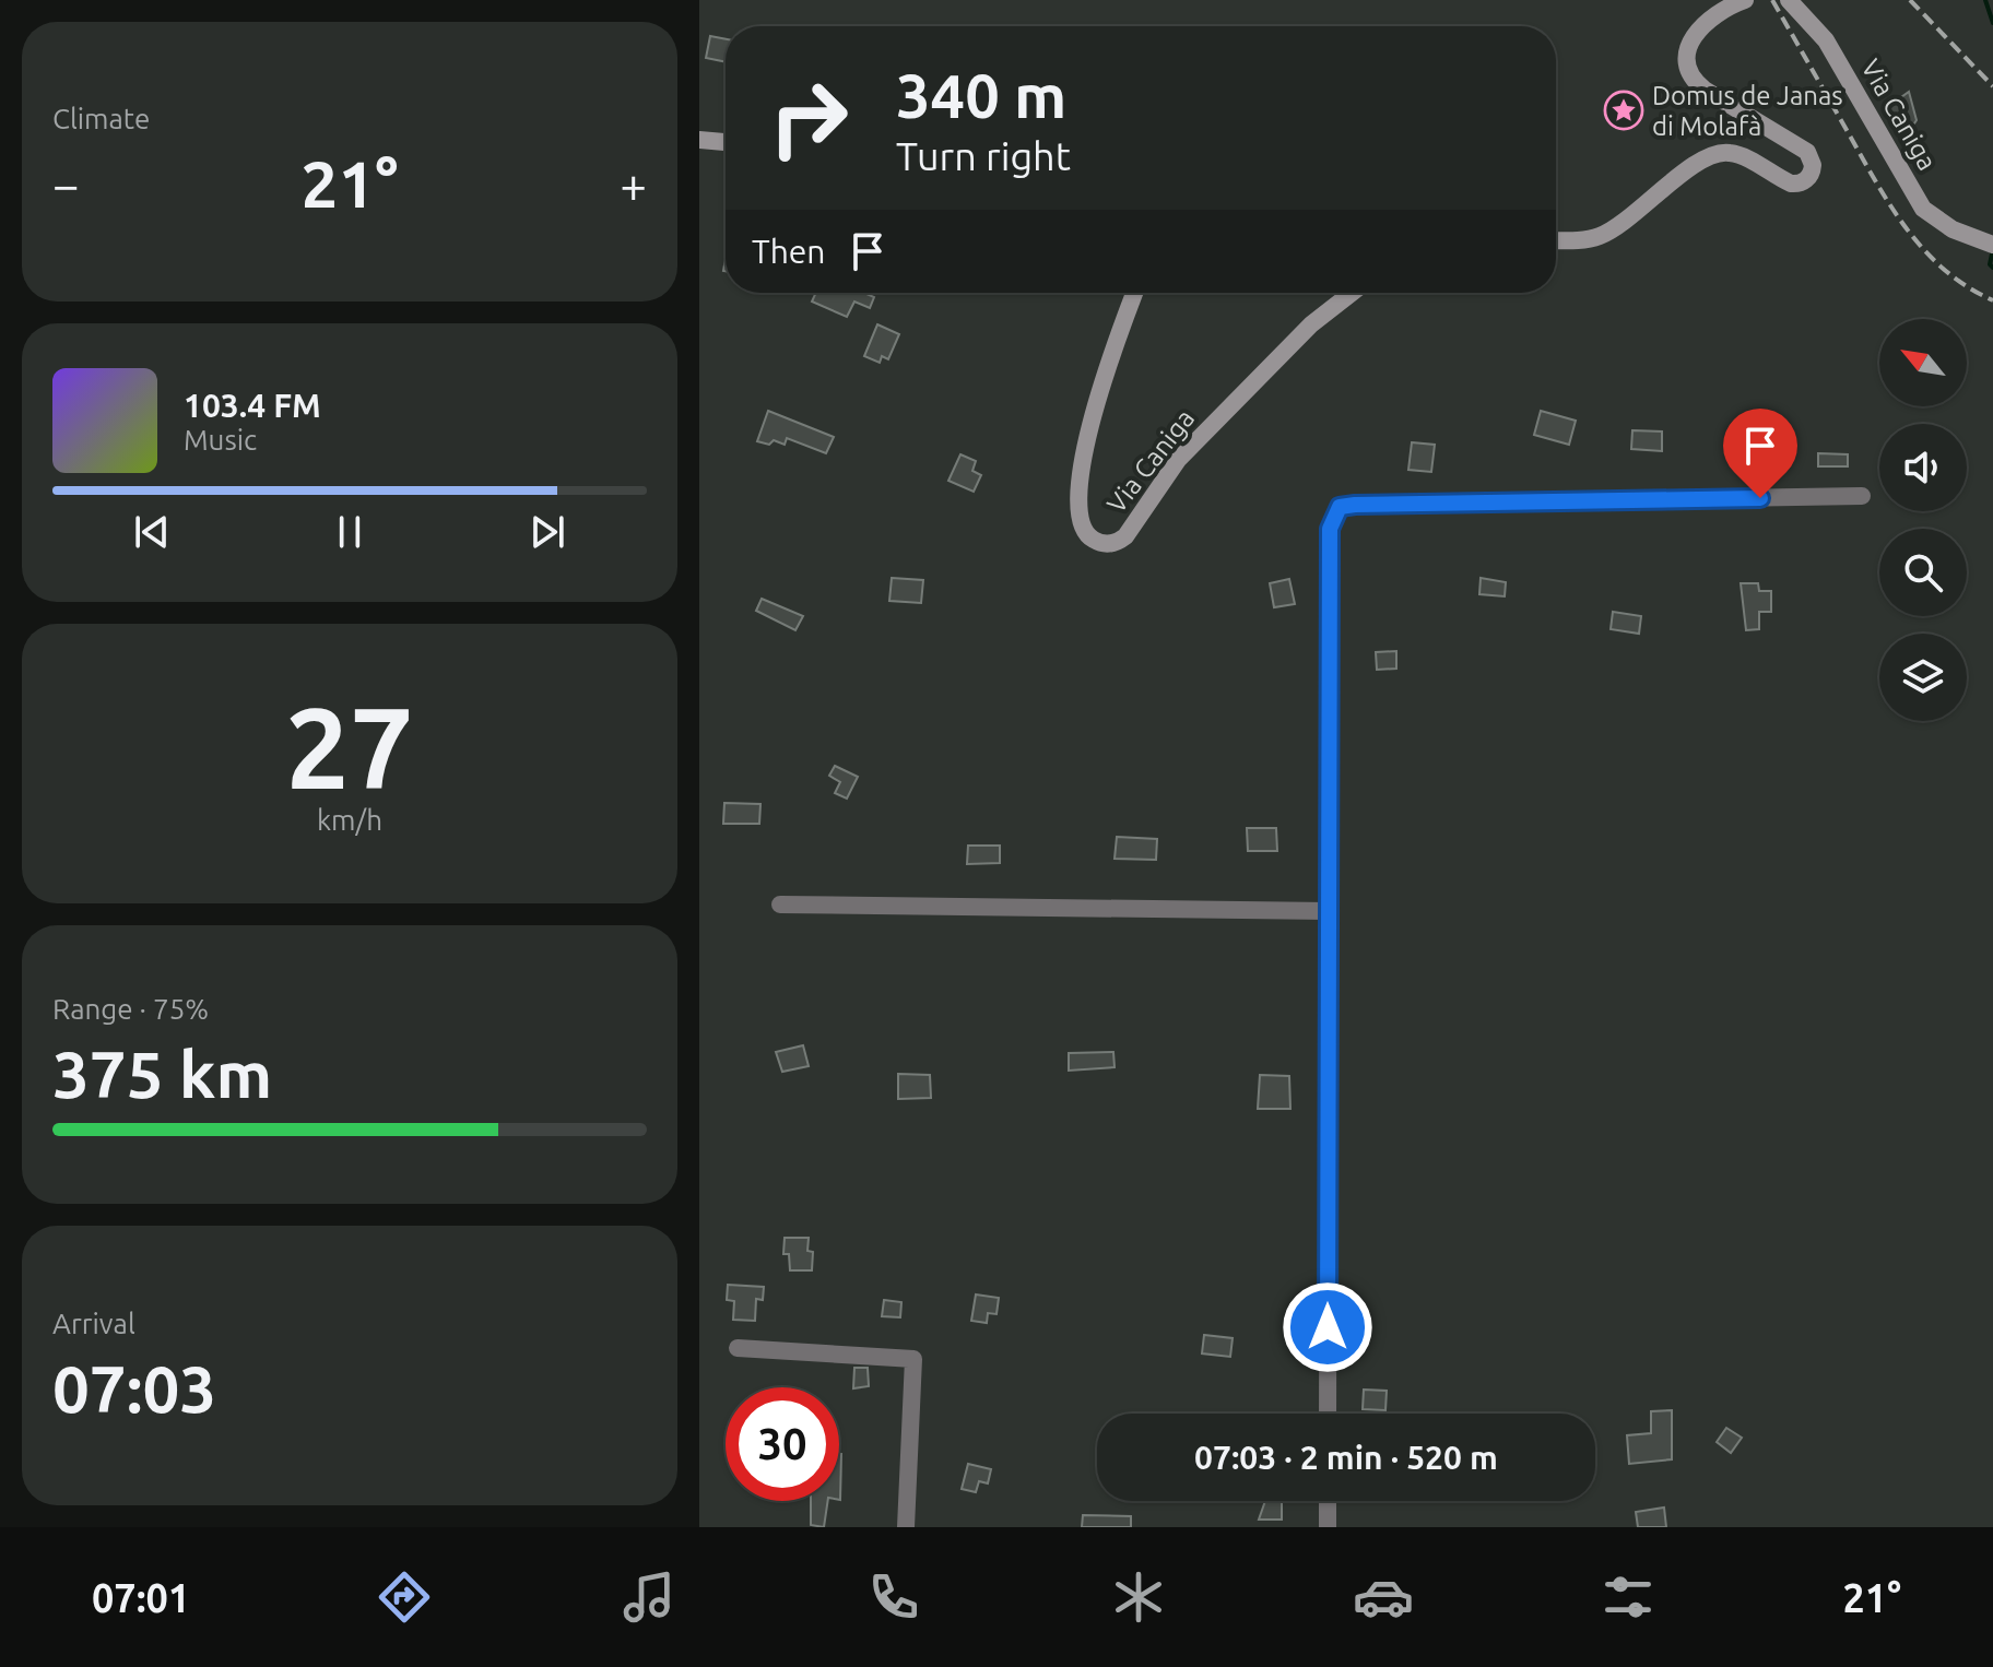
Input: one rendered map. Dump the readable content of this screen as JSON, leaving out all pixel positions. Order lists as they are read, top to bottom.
{
  "streets": {
    "street": ["Via Caniga"]
  },
  "places": {
    "place": ["Domus de Janas di Molafà"]
  },
  "north": "top left",
  "page": {
    "tile": [
      "Climate",
      ["27", "km/h"],
      ["Range · 75%", "375 km"],
      ["Arrival", "07:03"]
    ],
    "turn": ["340 m", "Turn right"],
    "heat": ["−", "21°", "+"],
    "then": "Then",
    "song": ["103.4 FM", "Music"],
    "limit": "30",
    "trip": "07:03 · 2 min · 520 m",
    "tabs": ["07:01", "21°"]
  }
}
